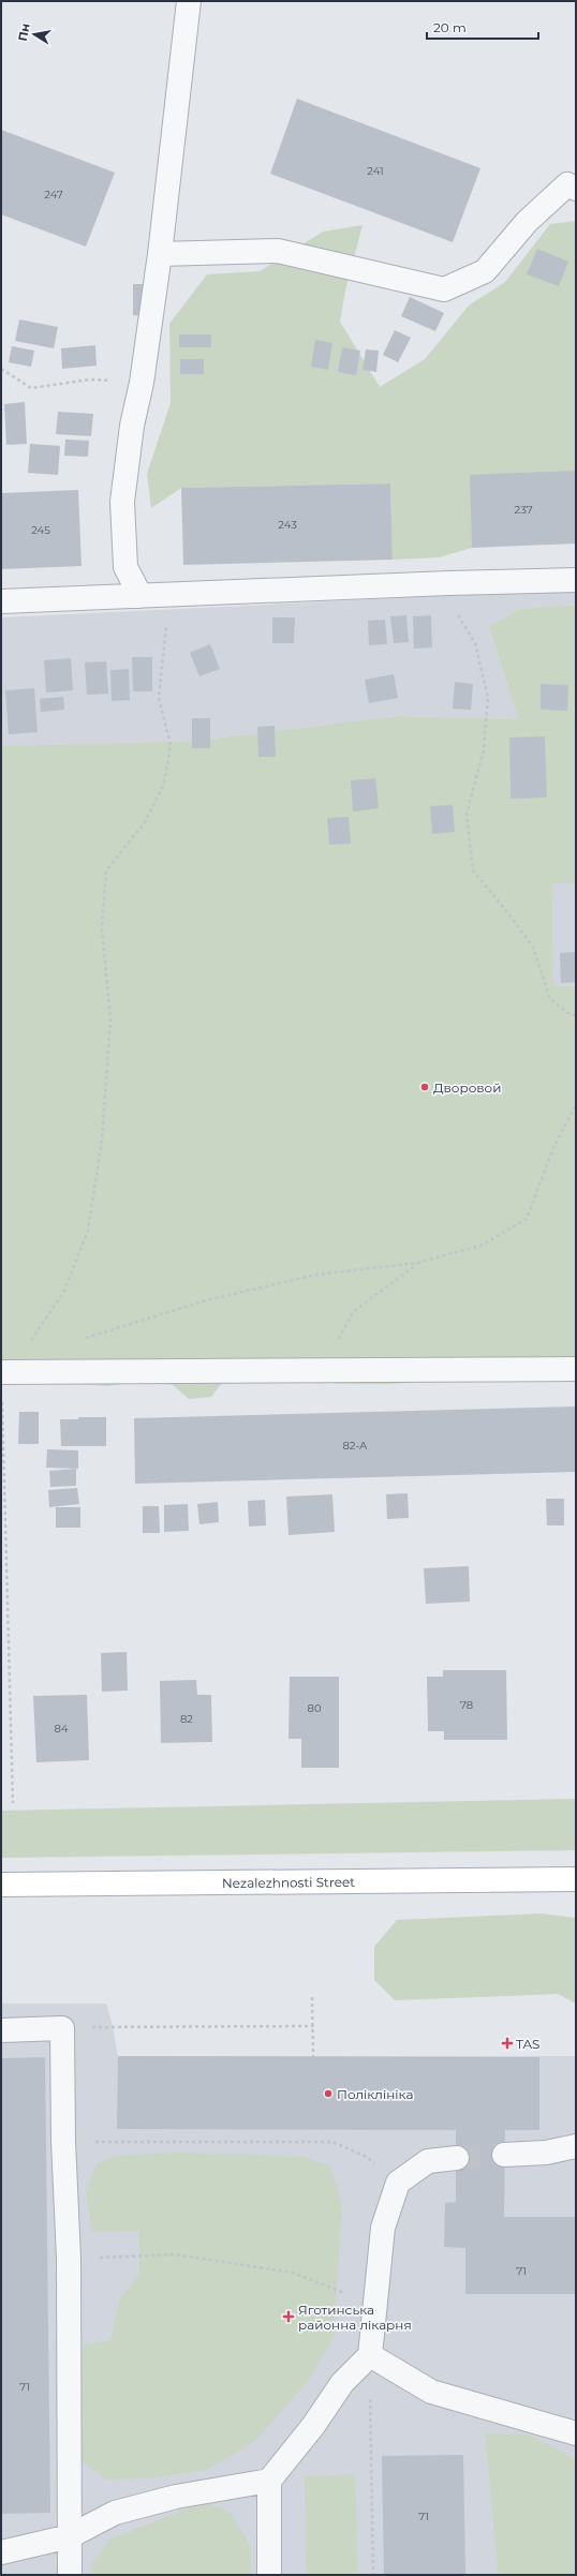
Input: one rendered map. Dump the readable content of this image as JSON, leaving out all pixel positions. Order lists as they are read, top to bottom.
{
  "streets": {
    "main road": ["Nezalezhnosti Street"]
  },
  "places": {
    "other": ["Дворовой", "Поліклініка"],
    "health": ["TAS", "Яготинська районна лікарня"]
  },
  "house_numbers": [
    "241",
    "247",
    "237",
    "243",
    "245",
    "82-А",
    "78",
    "80",
    "82",
    "84",
    "71",
    "71",
    "71"
  ],
  "scale_bar": "20 m",
  "north": "left"
}
